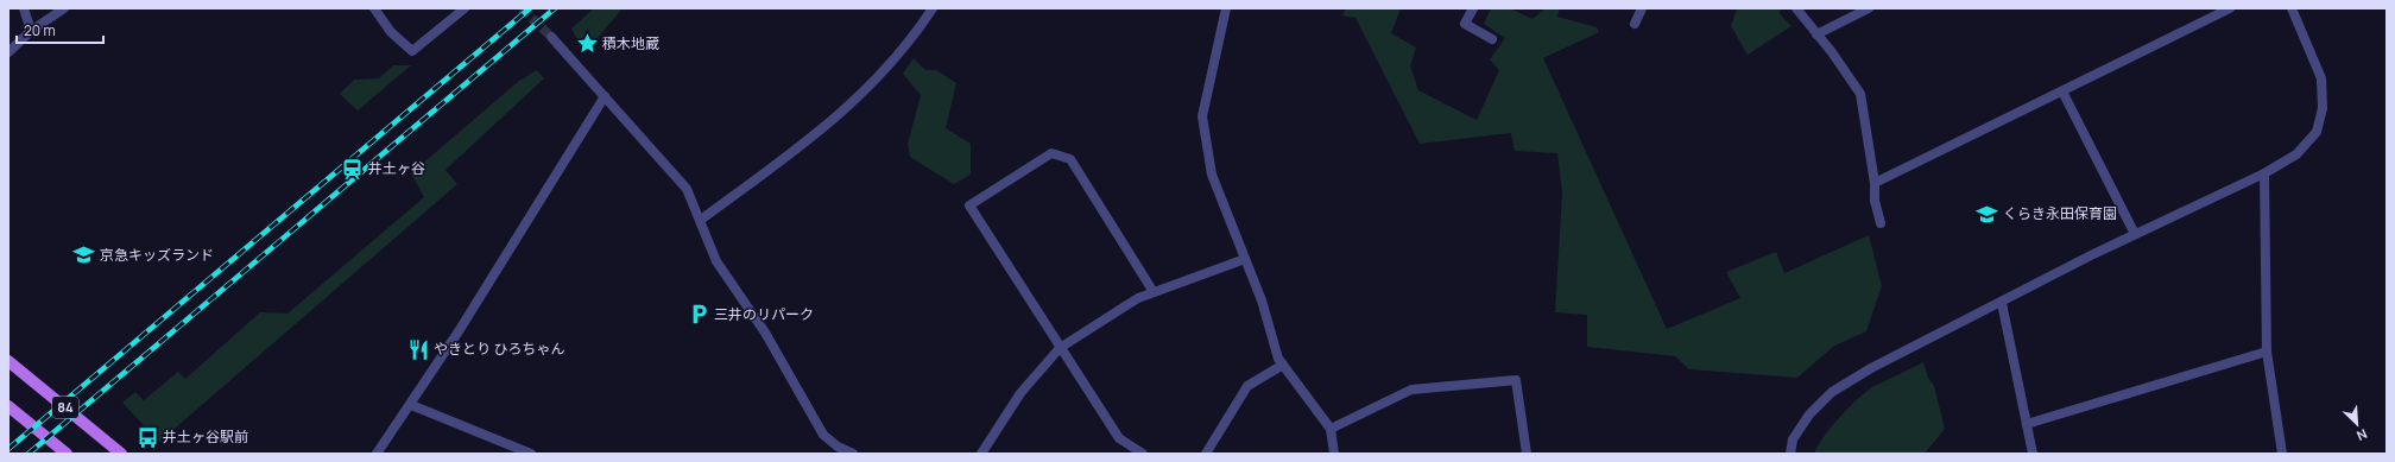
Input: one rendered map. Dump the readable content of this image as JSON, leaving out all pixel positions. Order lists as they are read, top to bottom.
{
  "streets": {
    "main road": ["84"]
  },
  "places": {
    "place": ["積木地蔵"],
    "station": ["井土ヶ谷"],
    "school or university": ["くらき永田保育園", "京急キッズランド"],
    "parking": ["三井のリパーク"],
    "restaurant": ["やきとり ひろちゃん"],
    "bus stop": ["井土ヶ谷駅前"]
  },
  "scale_bar": "20 m",
  "north": "bottom right"
}
